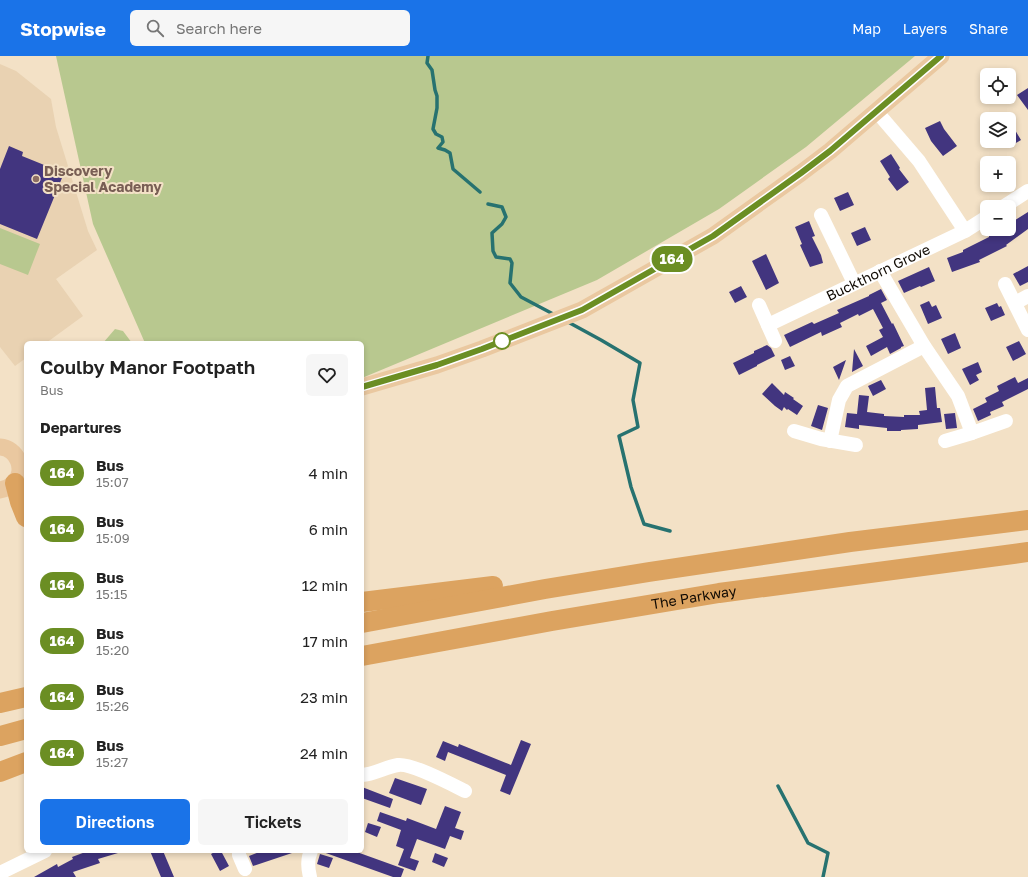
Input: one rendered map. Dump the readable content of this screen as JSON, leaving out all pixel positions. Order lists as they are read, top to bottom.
{
  "streets": {
    "highway": ["The Parkway"],
    "street": ["Buckthorn Grove"]
  },
  "places": ["Discovery Special Academy"],
  "lines": ["bus line 164"],
  "page": {
    "header": "Stopwise",
    "search": "Search here",
    "nav": ["Map", "Layers", "Share"],
    "on_map": "164",
    "map_buttons": ["+", "−"],
    "heading": [
      ["Coulby Manor Footpath", "Bus"],
      "Departures"
    ],
    "list": [
      {
        "mark": "164",
        "name": "Bus",
        "note": "15:07",
        "value": "4 min"
      },
      {
        "mark": "164",
        "name": "Bus",
        "note": "15:09",
        "value": "6 min"
      },
      {
        "mark": "164",
        "name": "Bus",
        "note": "15:15",
        "value": "12 min"
      },
      {
        "mark": "164",
        "name": "Bus",
        "note": "15:20",
        "value": "17 min"
      },
      {
        "mark": "164",
        "name": "Bus",
        "note": "15:26",
        "value": "23 min"
      },
      {
        "mark": "164",
        "name": "Bus",
        "note": "15:27",
        "value": "24 min"
      }
    ],
    "buttons": ["Directions", "Tickets"]
  }
}
